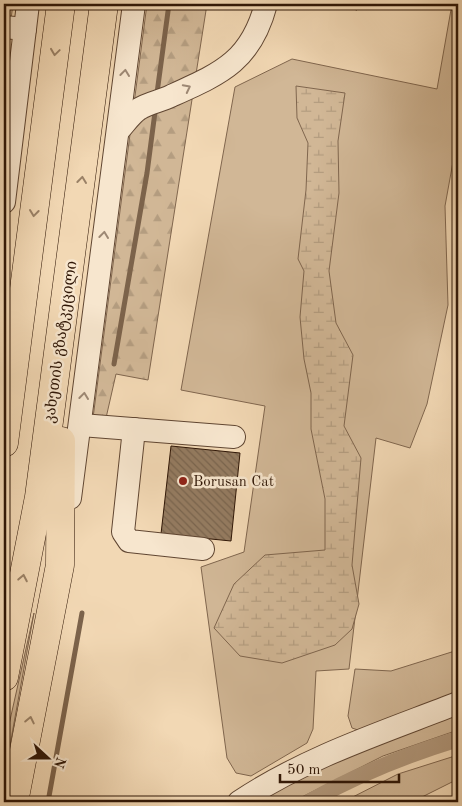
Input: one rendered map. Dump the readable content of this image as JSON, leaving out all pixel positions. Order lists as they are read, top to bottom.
{
  "streets": {
    "highway": ["კახეთის გზატკეცილი"]
  },
  "places": ["Borusan Cat"],
  "scale_bar": "50 m",
  "north": "right"
}
